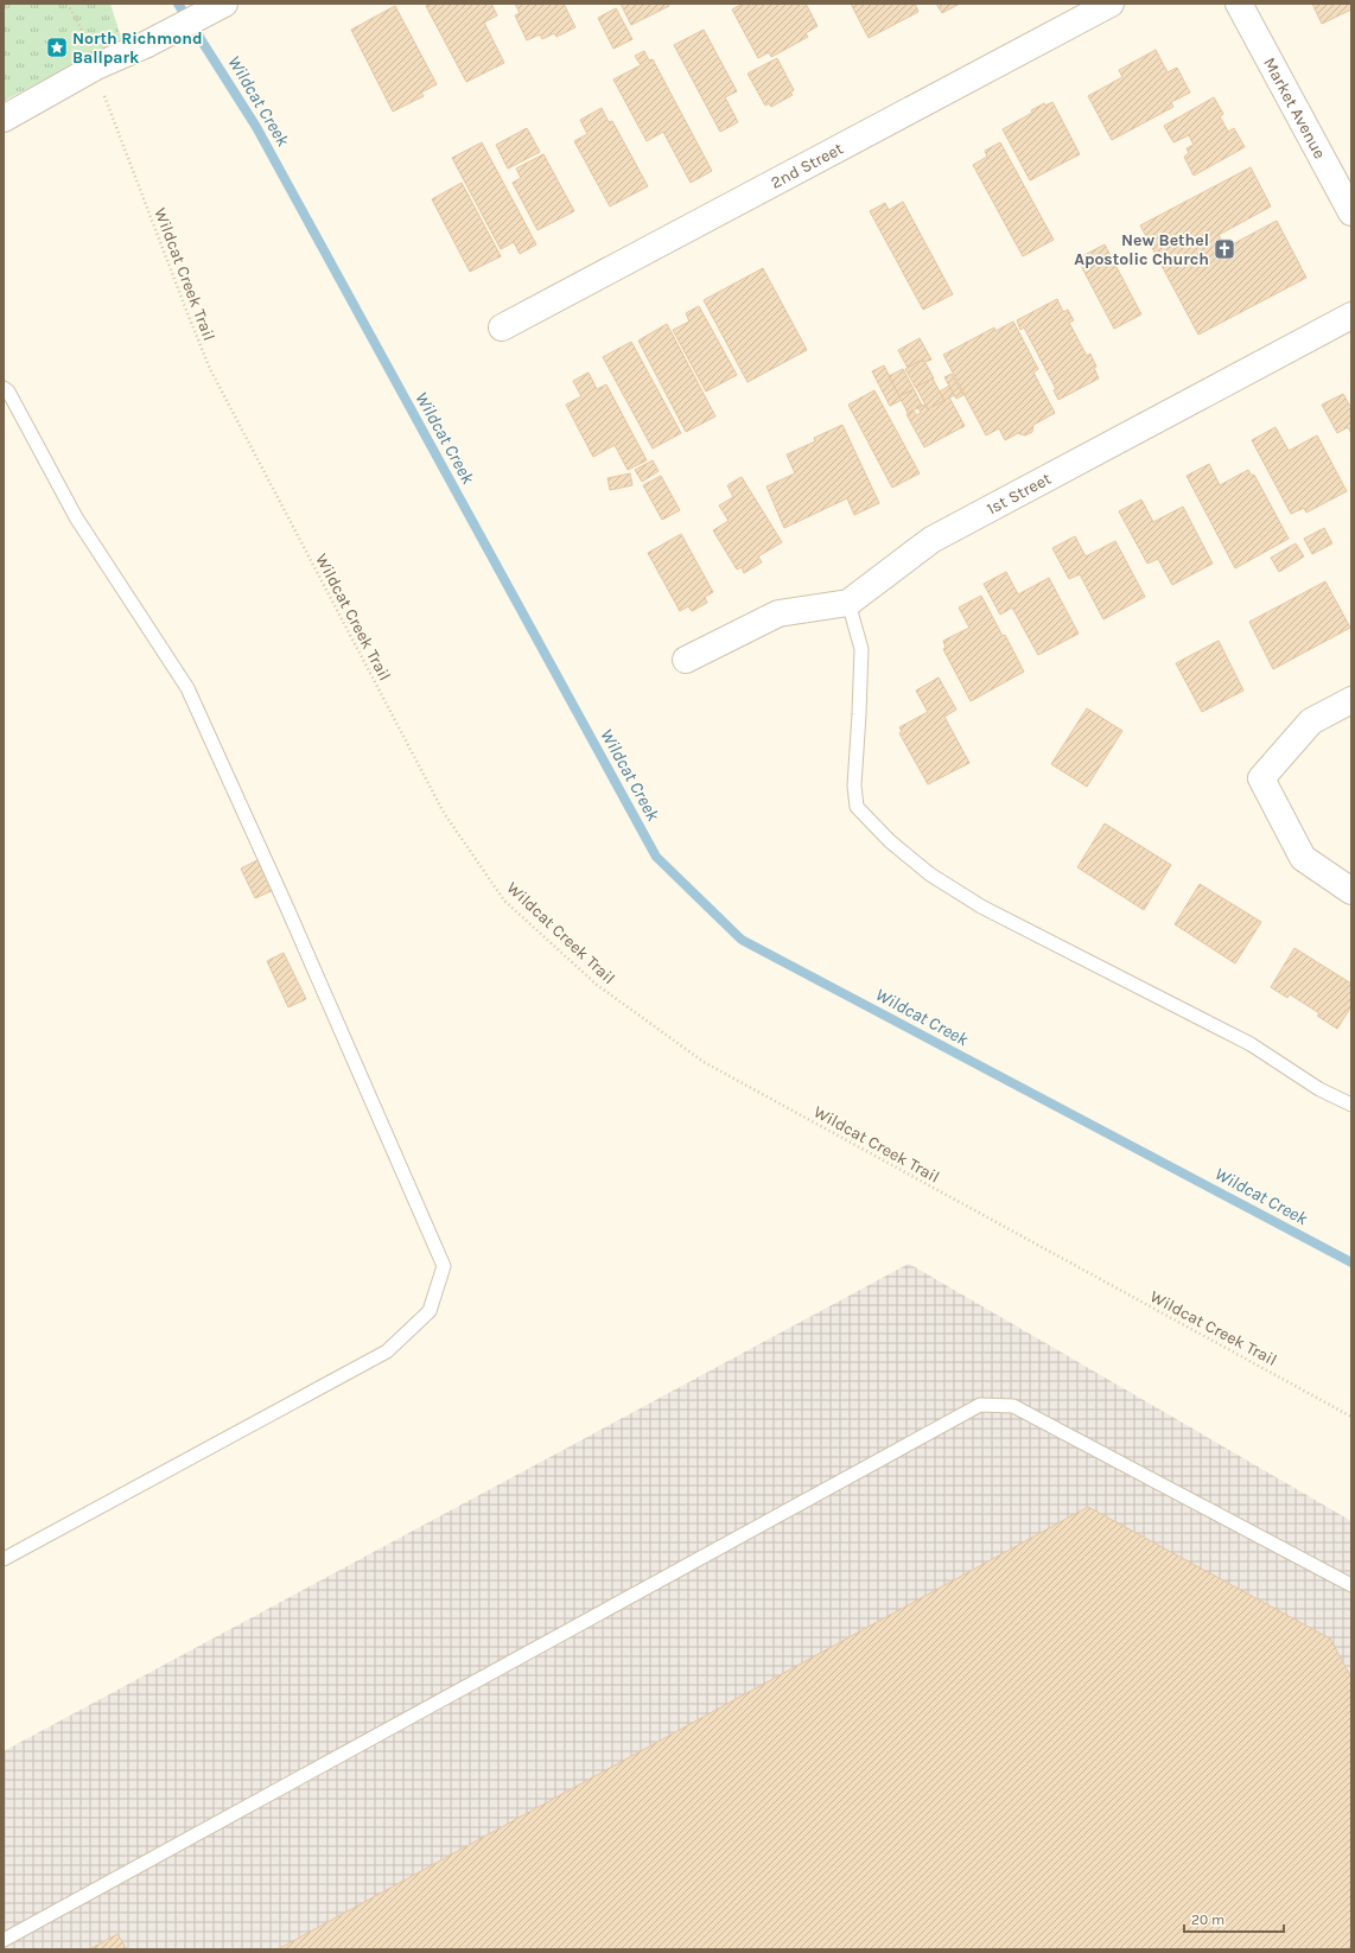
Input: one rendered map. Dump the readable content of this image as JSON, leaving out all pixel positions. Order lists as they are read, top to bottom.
{
  "streets": {
    "street": ["Market Avenue", "2nd Street", "1st Street"],
    "path": ["Wildcat Creek Trail"]
  },
  "water": ["Wildcat Creek"],
  "places": {
    "place": ["North Richmond Ballpark"],
    "church": ["New Bethel Apostolic Church"]
  },
  "scale_bar": "20 m"
}
